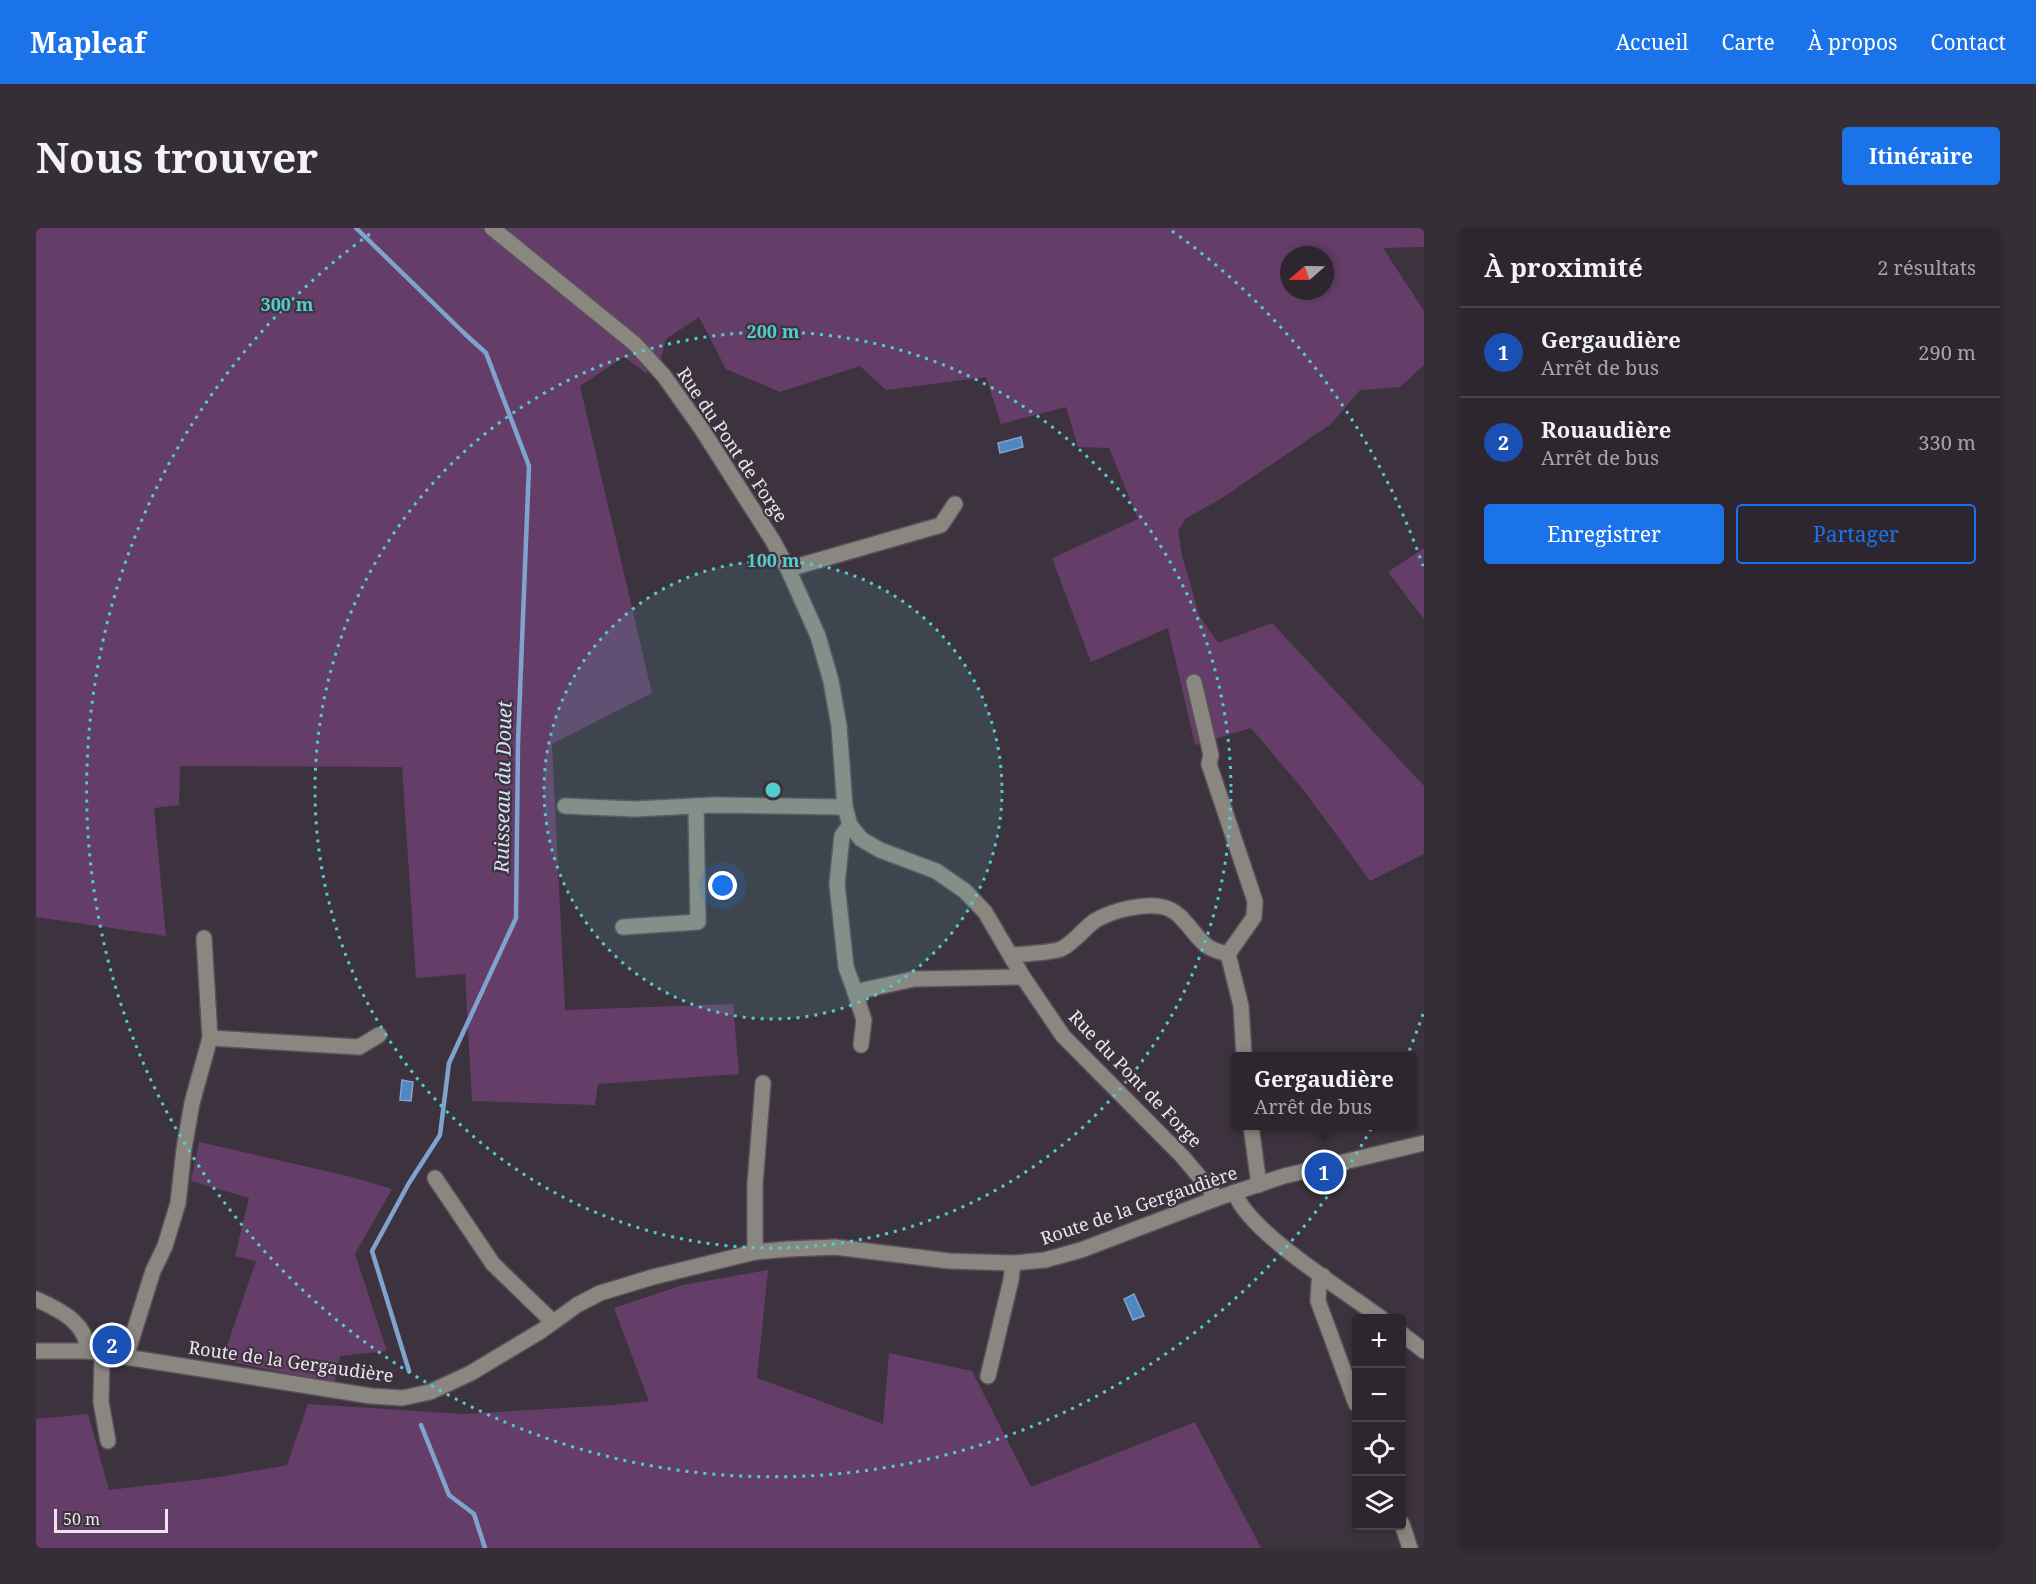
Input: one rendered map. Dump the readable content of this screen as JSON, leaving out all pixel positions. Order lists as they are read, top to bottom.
{
  "streets": {
    "street": ["Rue du Pont de Forge", "Route de la Gergaudière"]
  },
  "crossings": [
    ["Rue du Pont de Forge", "Route de la Gergaudière"]
  ],
  "water": ["Ruisseau du Douet"],
  "scale_bar": "50 m",
  "north": "left",
  "page": {
    "header": "Mapleaf",
    "nav": [
      "Accueil",
      "Carte",
      "À propos",
      "Contact"
    ],
    "buttons": [
      "Itinéraire",
      ["Enregistrer", "Partager"]
    ],
    "title": "Nous trouver",
    "heading": ["À proximité", "2 résultats"],
    "list": [
      {
        "mark": "1",
        "name": "Gergaudière",
        "note": "Arrêt de bus",
        "value": "290 m"
      },
      {
        "mark": "2",
        "name": "Rouaudière",
        "note": "Arrêt de bus",
        "value": "330 m"
      }
    ],
    "popup": ["Gergaudière", "Arrêt de bus"],
    "pins": ["1", "2"],
    "map_buttons": ["+", "−"],
    "scale": "50 m"
  },
  "rings": ["300 m", "200 m", "100 m"]
}
